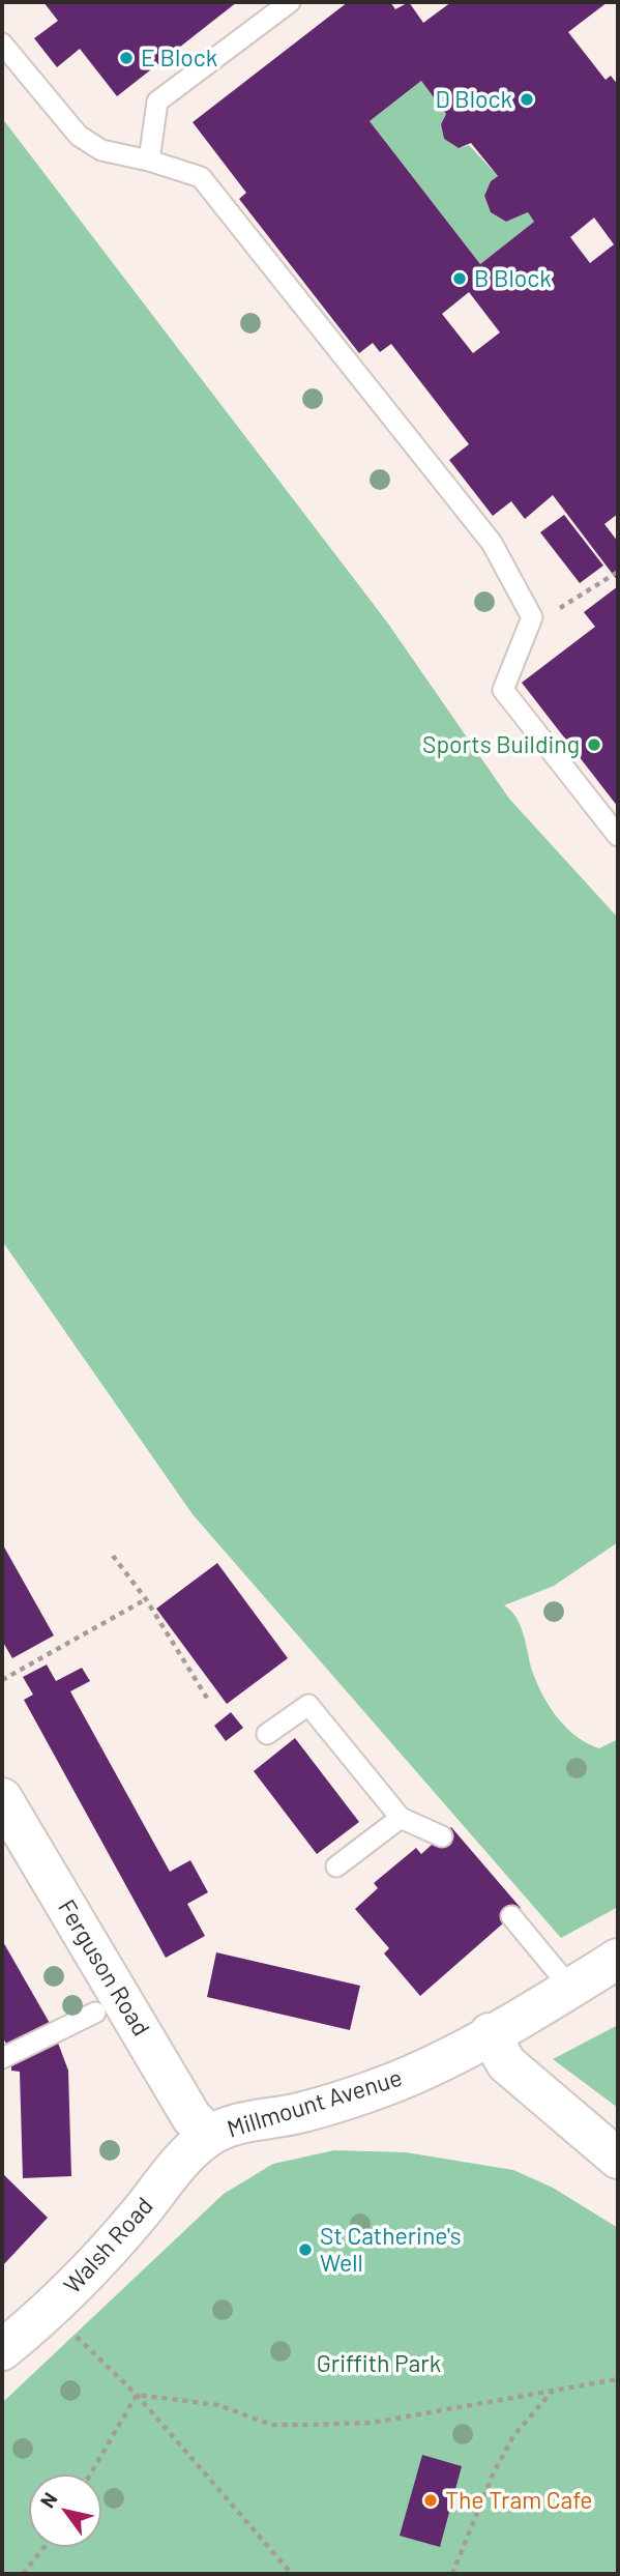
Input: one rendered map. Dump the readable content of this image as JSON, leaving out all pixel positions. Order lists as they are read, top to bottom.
{
  "streets": {
    "street": ["Ferguson Road", "Millmount Avenue", "Walsh Road"]
  },
  "crossings": [
    ["Ferguson Road", "Millmount Avenue"],
    ["Ferguson Road", "Walsh Road"],
    ["Millmount Avenue", "Walsh Road"]
  ],
  "parks": ["Griffith Park"],
  "places": [
    "E Block",
    "D Block",
    "B Block",
    "Sports Building",
    "St Catherine's Well",
    "The Tram Cafe"
  ],
  "north": "top left"
}
